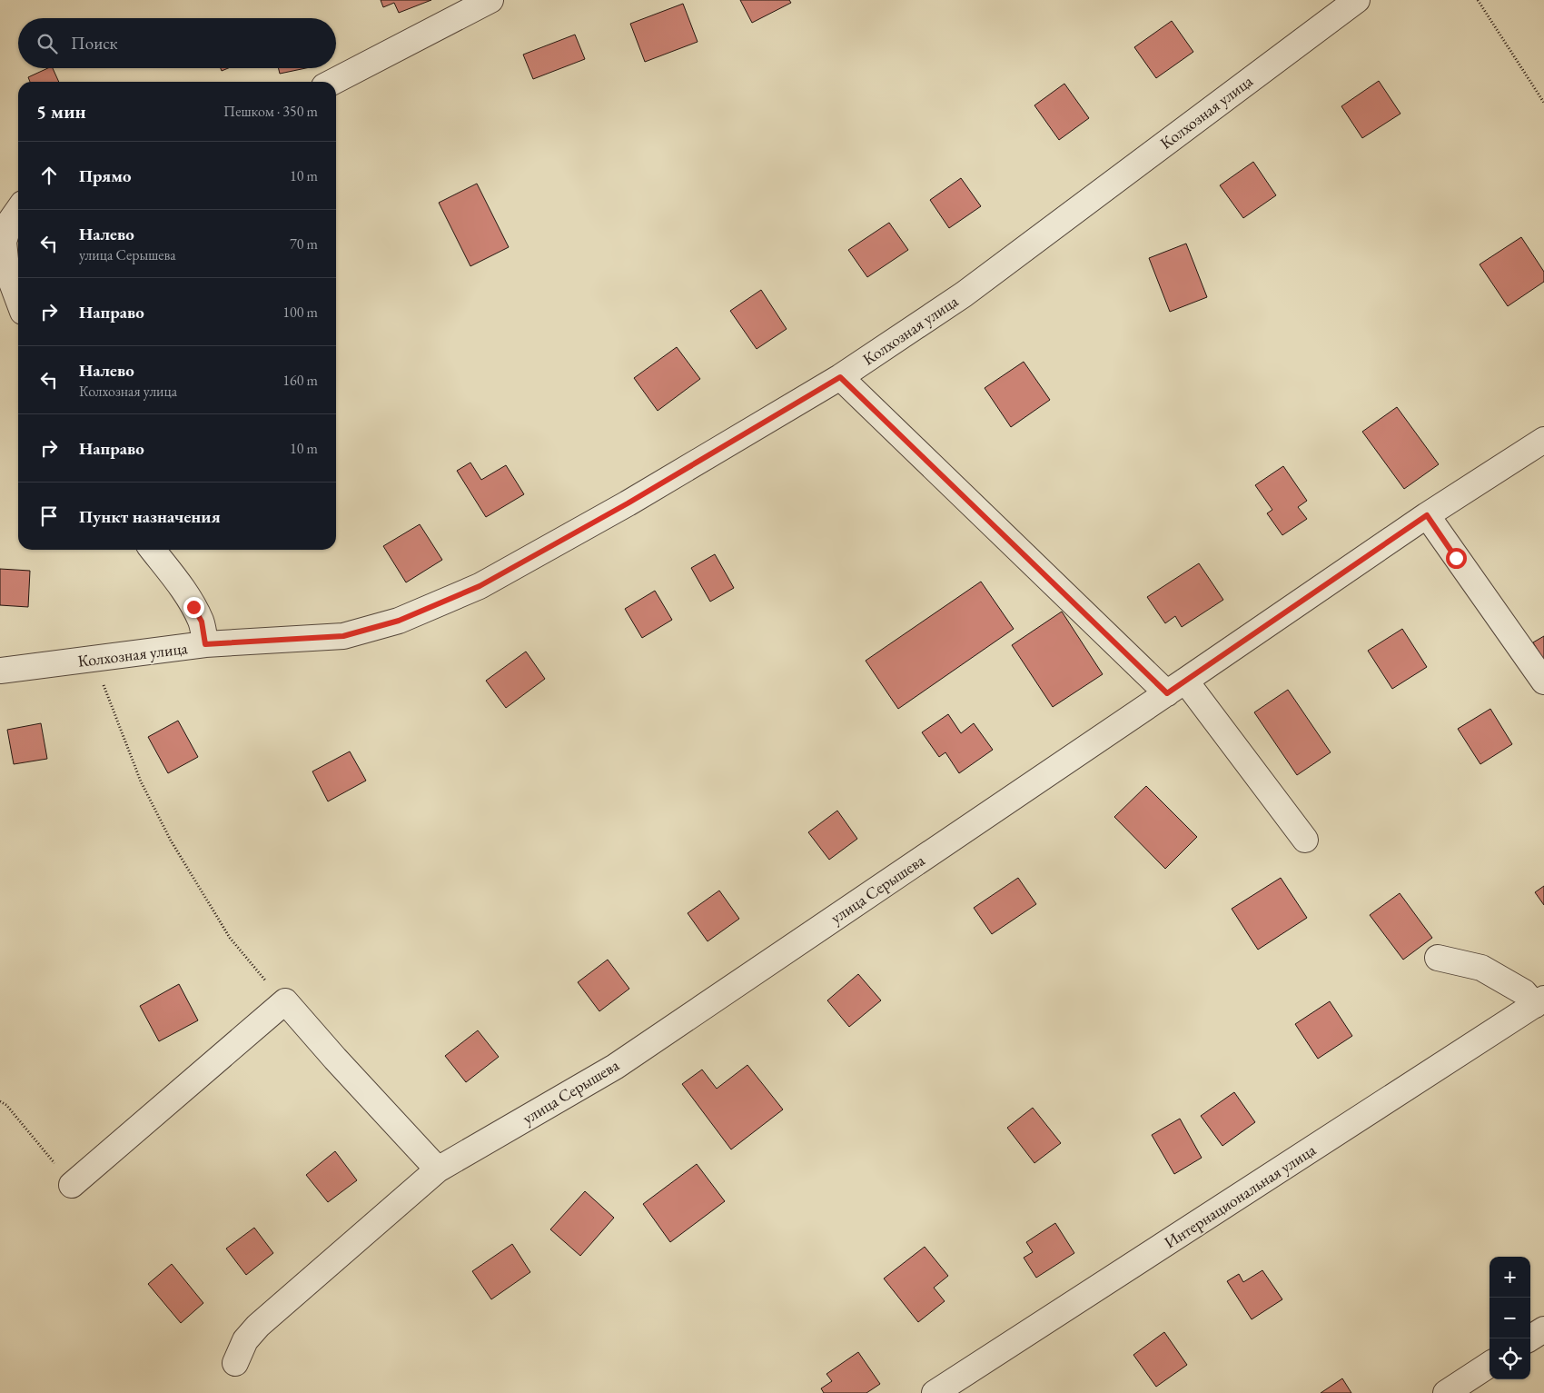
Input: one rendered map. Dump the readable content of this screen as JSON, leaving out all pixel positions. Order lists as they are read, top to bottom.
{
  "streets": {
    "street": ["Колхозная улица", "улица Серышева", "Интернациональная улица"]
  },
  "page": {
    "search": "Поиск",
    "heading": ["5 мин", "Пешком · 350 m"],
    "list": [
      ["Прямо", "10 m"],
      ["Налево", "улица Серышева", "70 m"],
      ["Направо", "100 m"],
      ["Налево", "Колхозная улица", "160 m"],
      ["Направо", "10 m"],
      "Пункт назначения"
    ],
    "map_buttons": ["+", "−"]
  }
}
